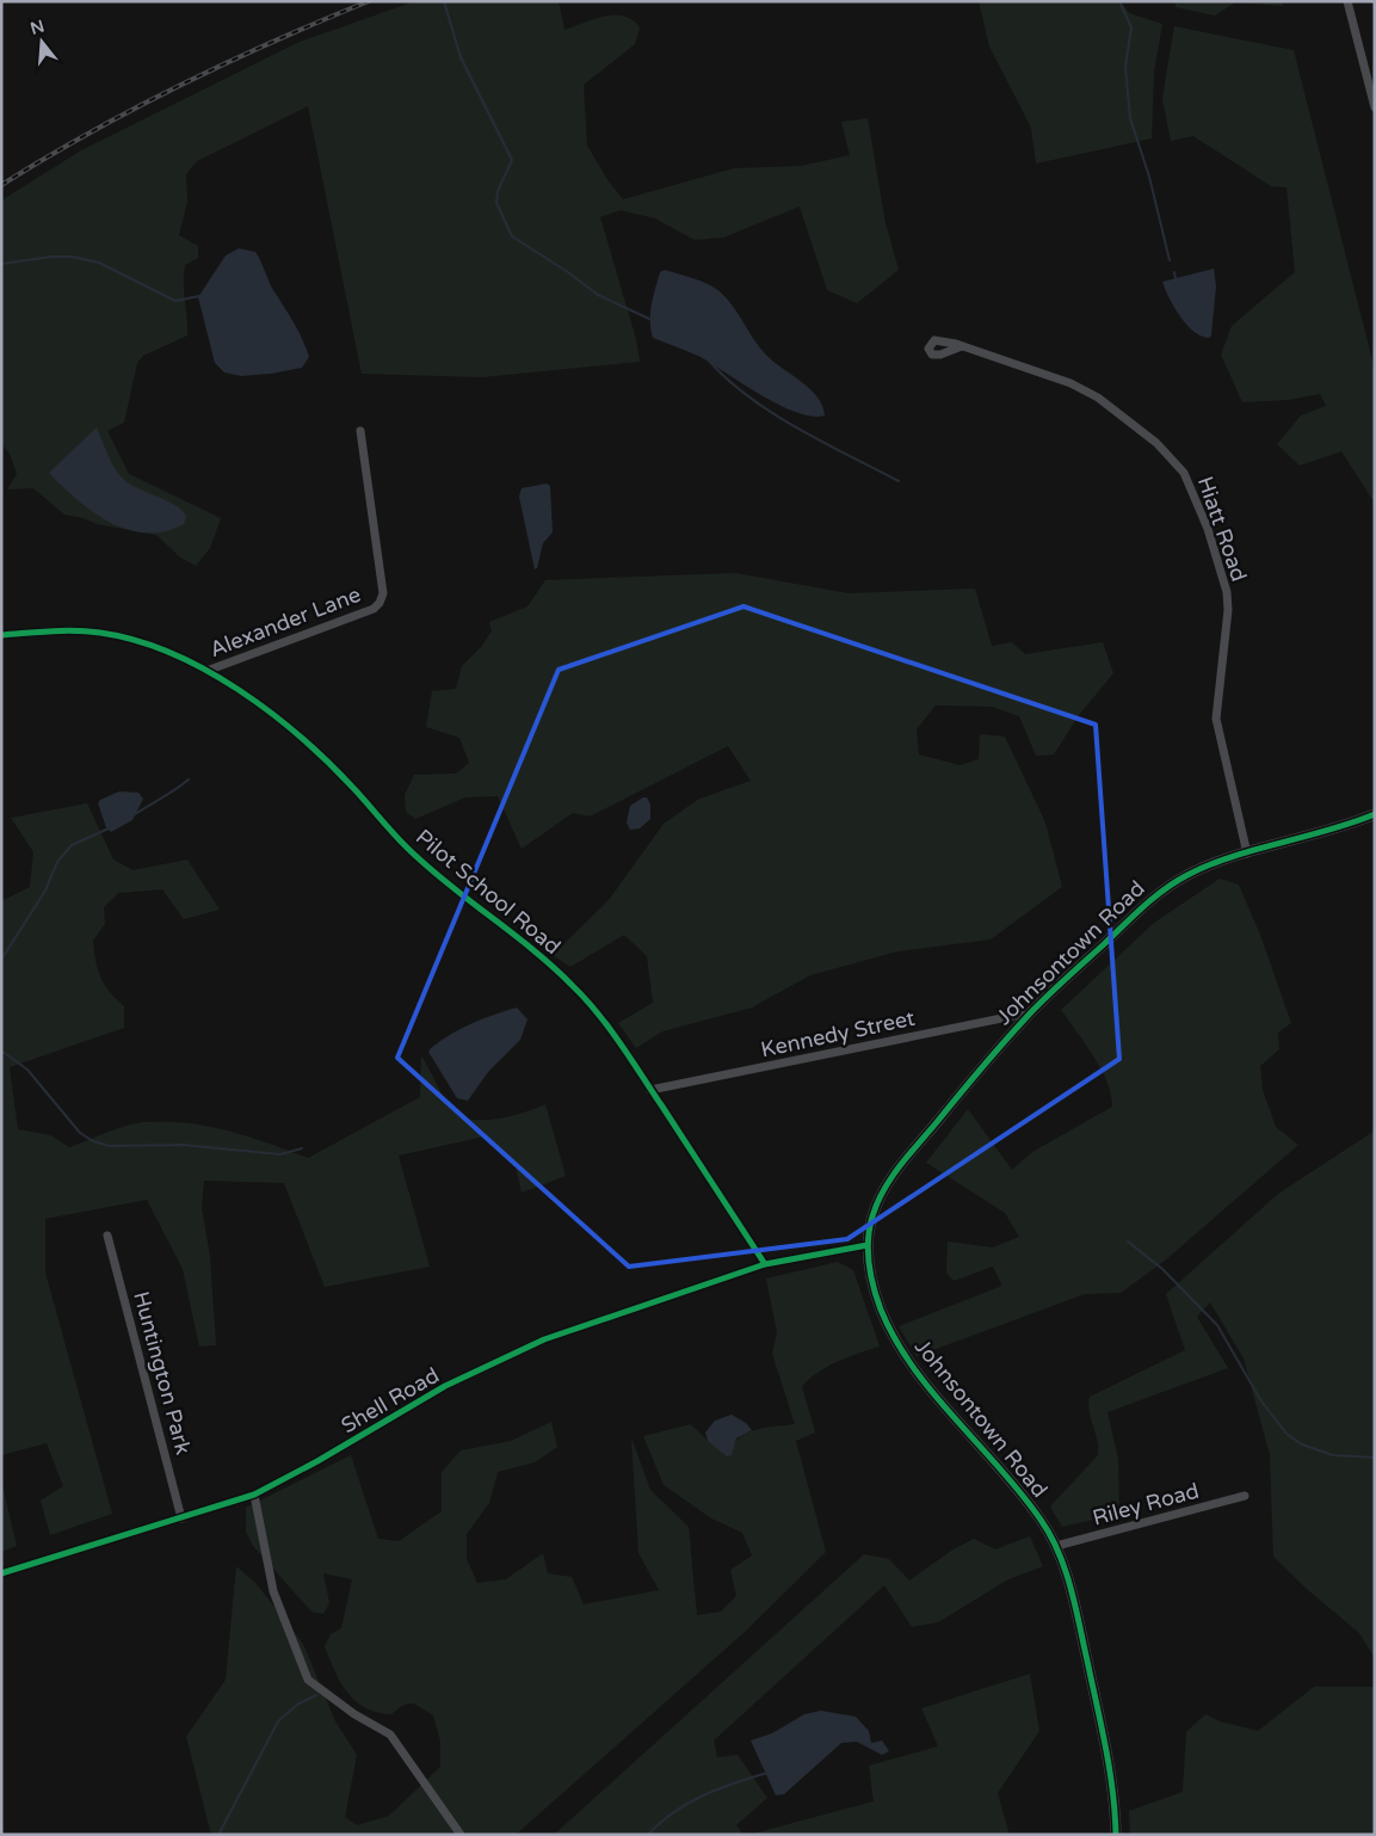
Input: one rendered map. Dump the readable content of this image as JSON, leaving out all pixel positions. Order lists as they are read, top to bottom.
{
  "streets": {
    "street": [
      "Hiatt Road",
      "Alexander Lane",
      "Pilot School Road",
      "Johnsontown Road",
      "Kennedy Street",
      "Huntington Park",
      "Shell Road",
      "Riley Road"
    ]
  },
  "crossings": [
    ["Hiatt Road", "Johnsontown Road"],
    ["Alexander Lane", "Pilot School Road"],
    ["Pilot School Road", "Kennedy Street"],
    ["Pilot School Road", "Shell Road"],
    ["Johnsontown Road", "Kennedy Street"],
    ["Johnsontown Road", "Shell Road"],
    ["Johnsontown Road", "Riley Road"],
    ["Huntington Park", "Shell Road"]
  ],
  "north": "top"
}
